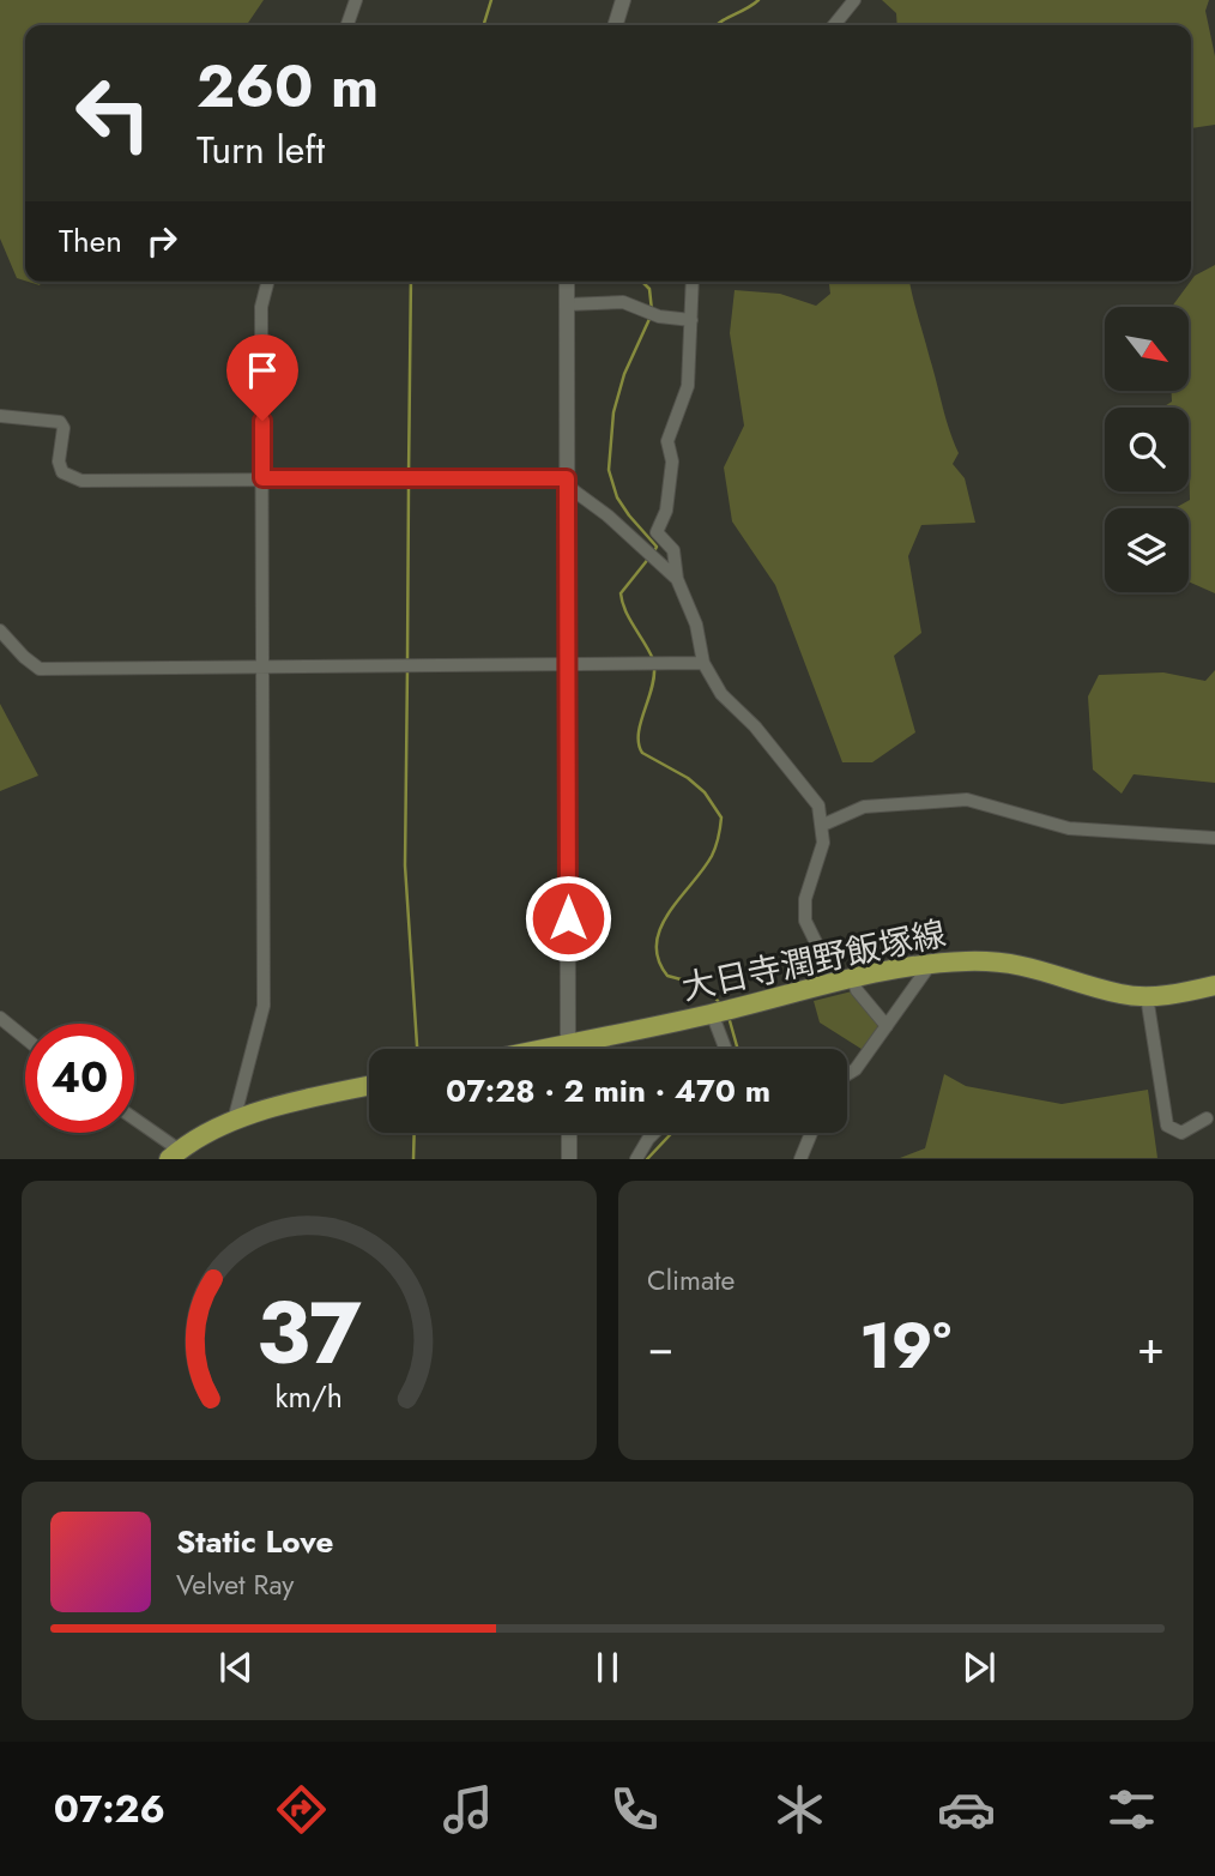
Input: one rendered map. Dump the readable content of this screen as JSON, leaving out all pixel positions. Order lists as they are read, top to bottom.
{
  "streets": {
    "main road": ["大日寺潤野飯塚線"]
  },
  "north": "bottom right",
  "page": {
    "turn": ["260 m", "Turn left"],
    "then": "Then",
    "limit": "40",
    "trip": "07:28 · 2 min · 470 m",
    "tile": "Climate",
    "heat": ["−", "19°", "+"],
    "song": ["Static Love", "Velvet Ray"],
    "tabs": "07:26",
    "gauge": ["37", "km/h"]
  }
}
